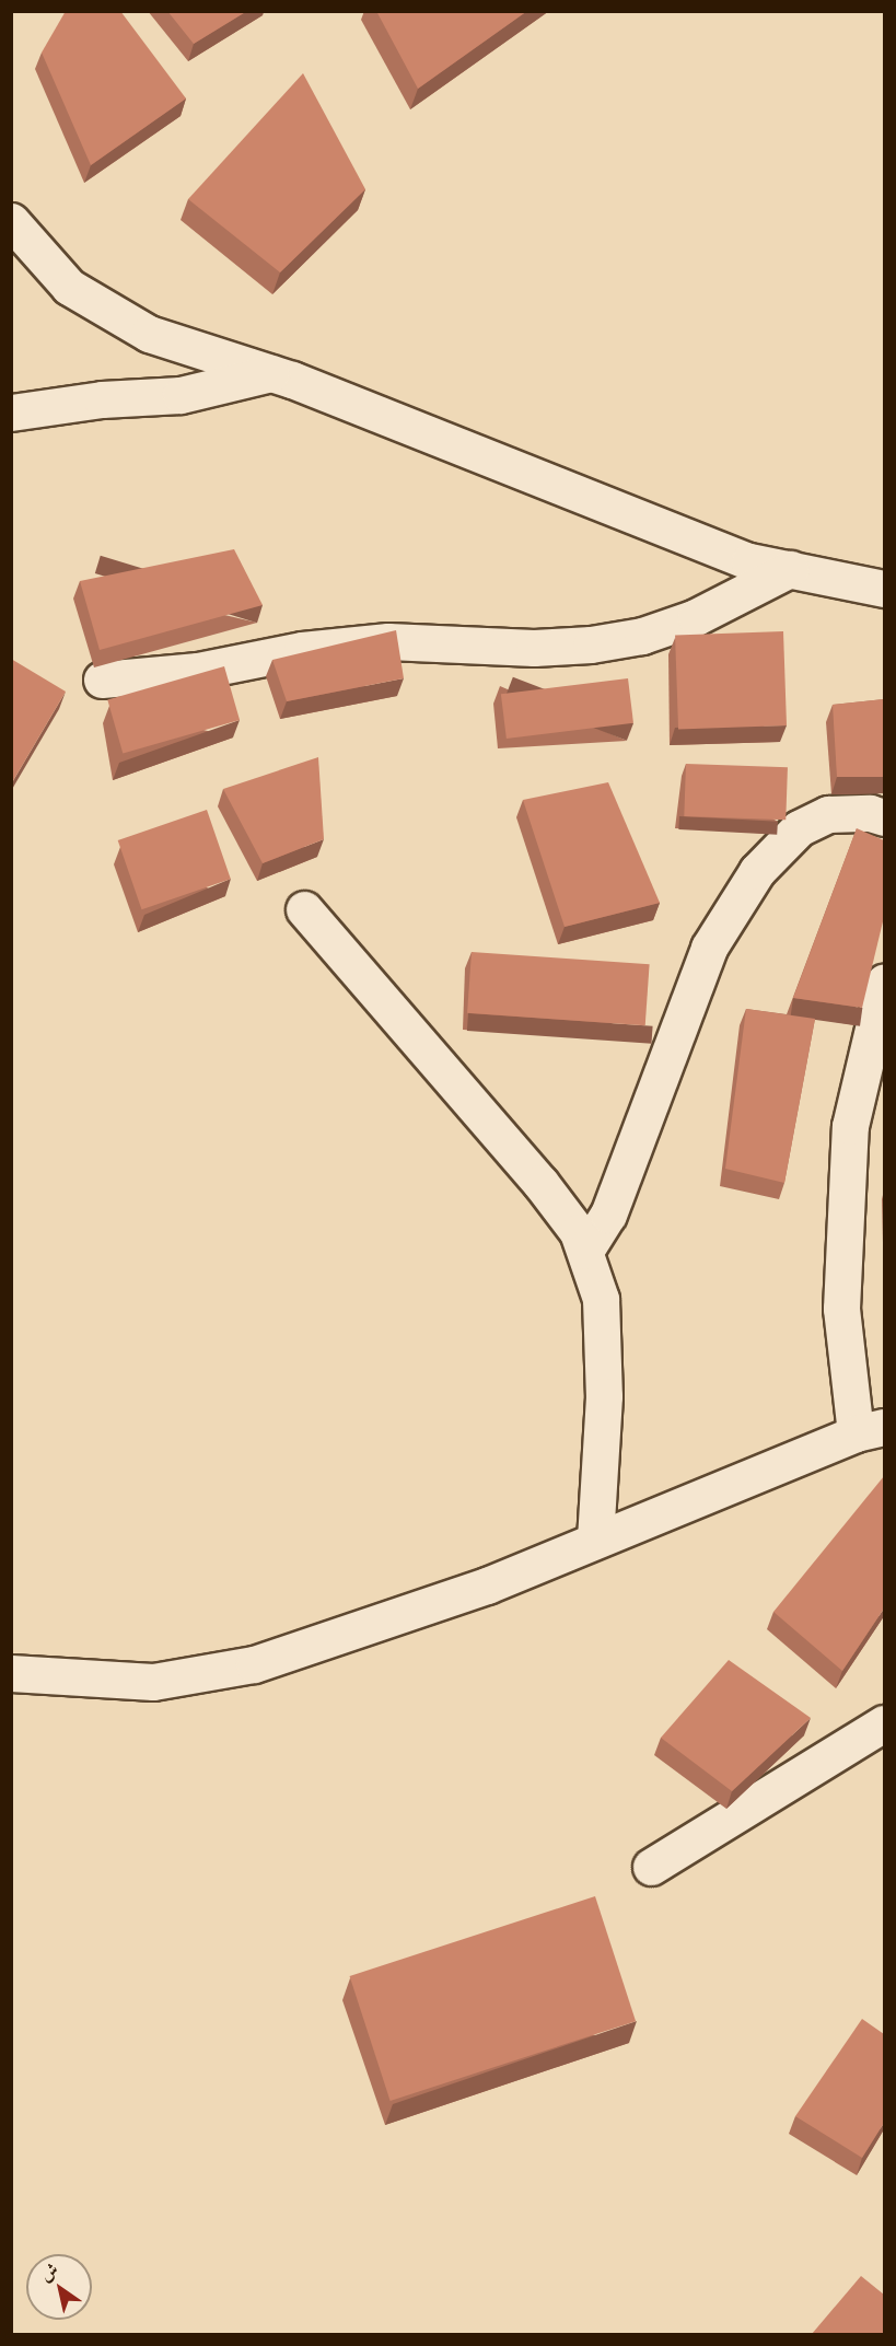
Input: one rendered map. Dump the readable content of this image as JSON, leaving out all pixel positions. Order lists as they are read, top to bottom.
{
  "north": "top left"
}
